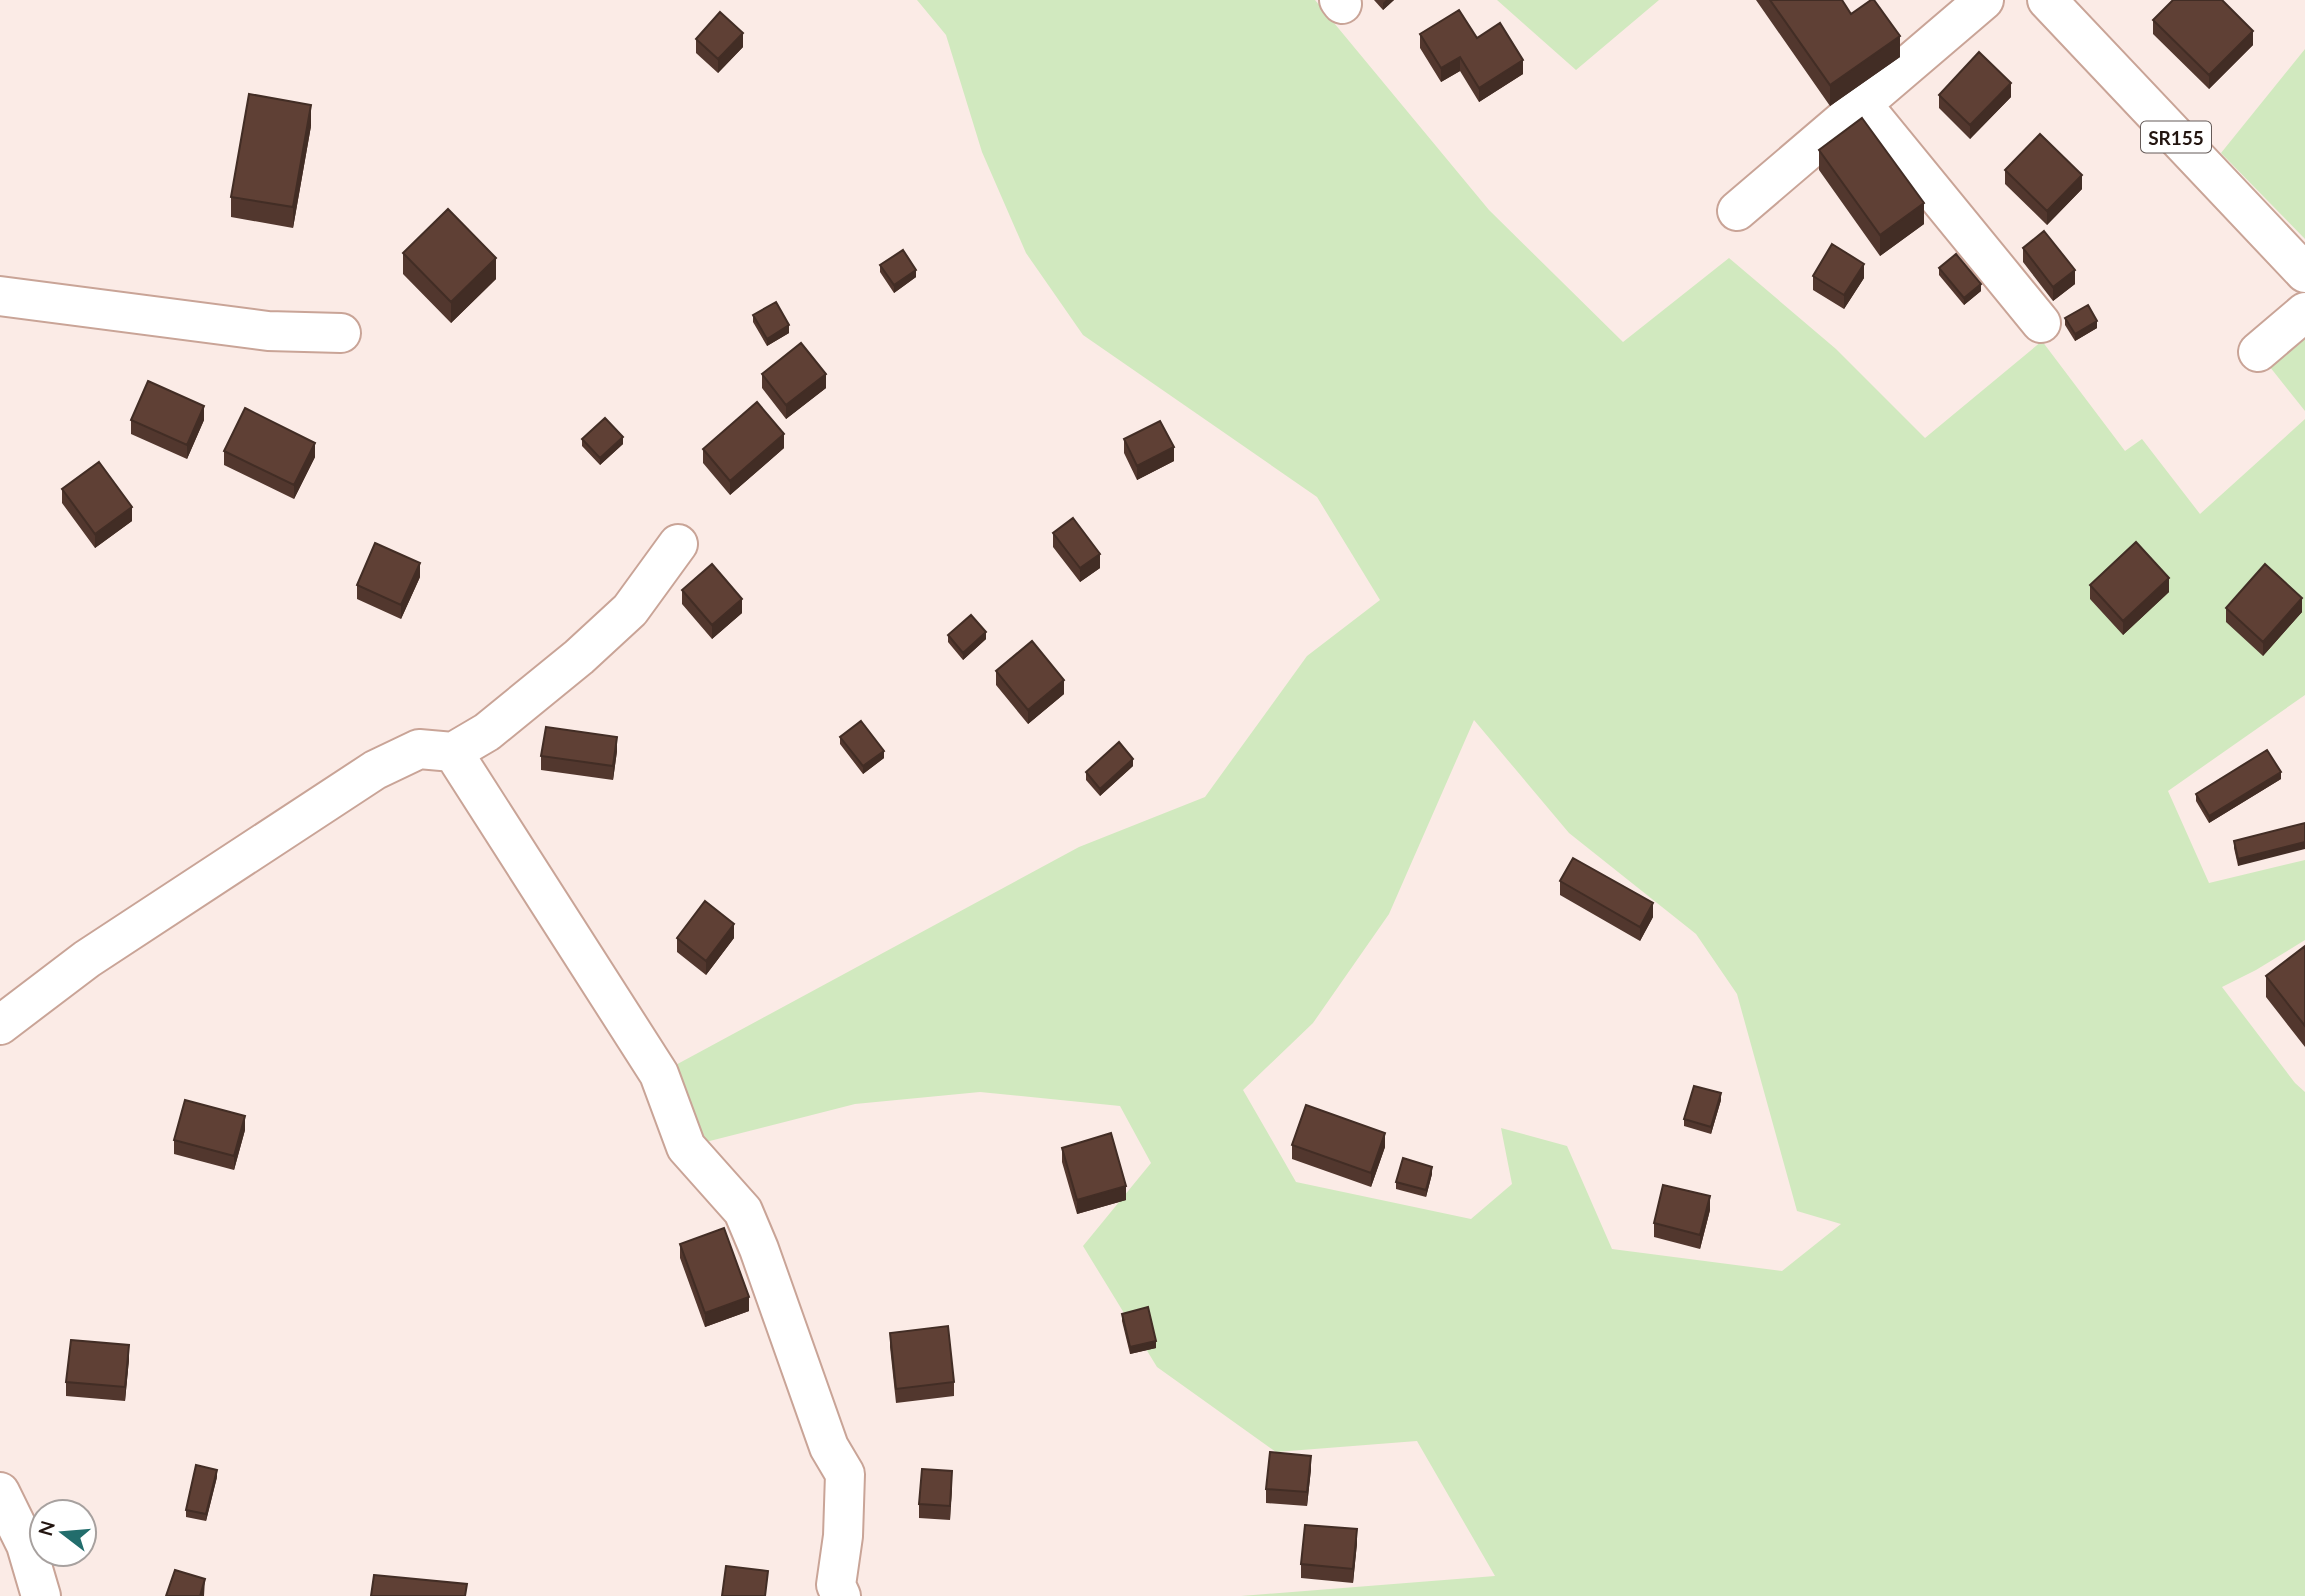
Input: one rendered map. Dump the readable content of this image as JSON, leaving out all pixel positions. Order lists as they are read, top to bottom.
{
  "streets": {
    "street": ["SR155"]
  },
  "north": "left"
}
